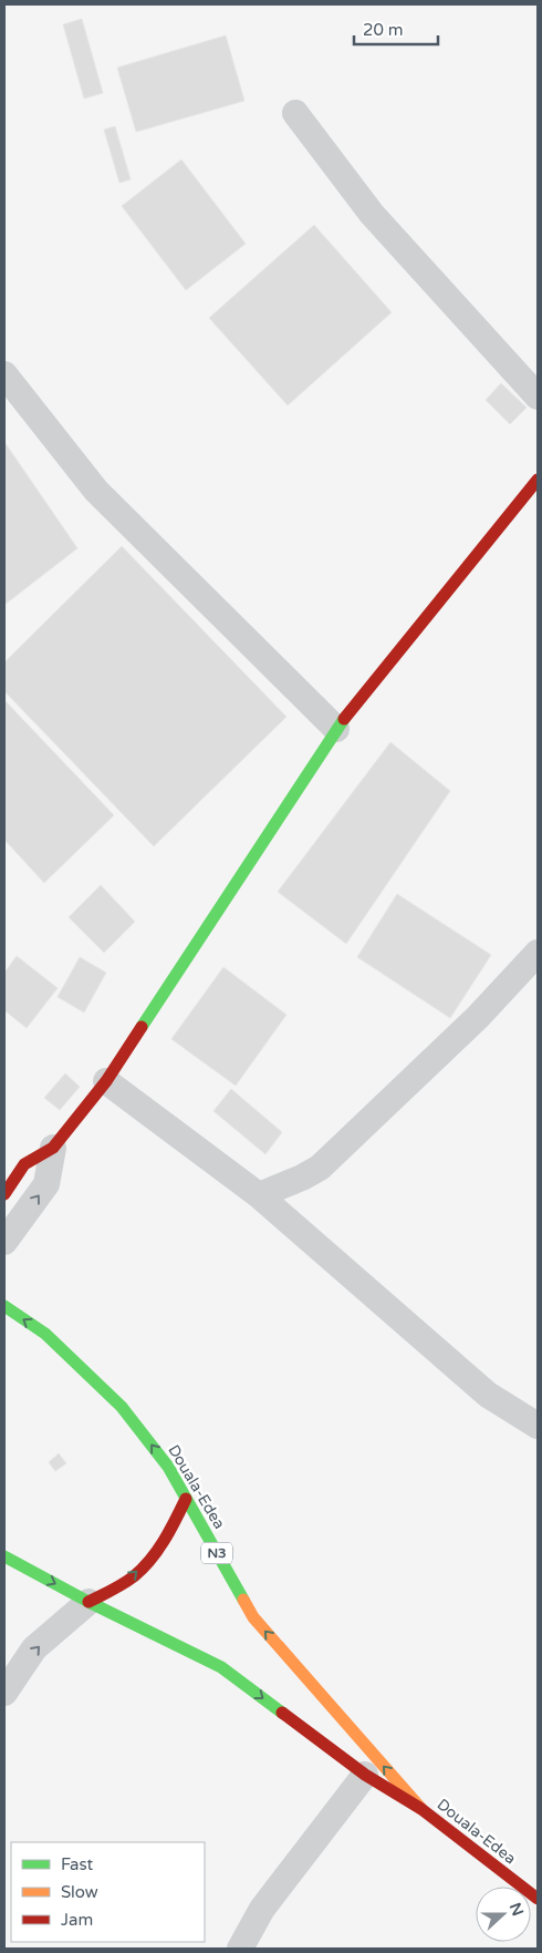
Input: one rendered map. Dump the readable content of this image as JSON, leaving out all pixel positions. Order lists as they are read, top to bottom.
{
  "streets": {
    "main road": ["Douala-Edea", "N3"]
  },
  "legend": ["Fast", "Slow", "Jam"],
  "scale_bar": "20 m",
  "north": "right"
}
